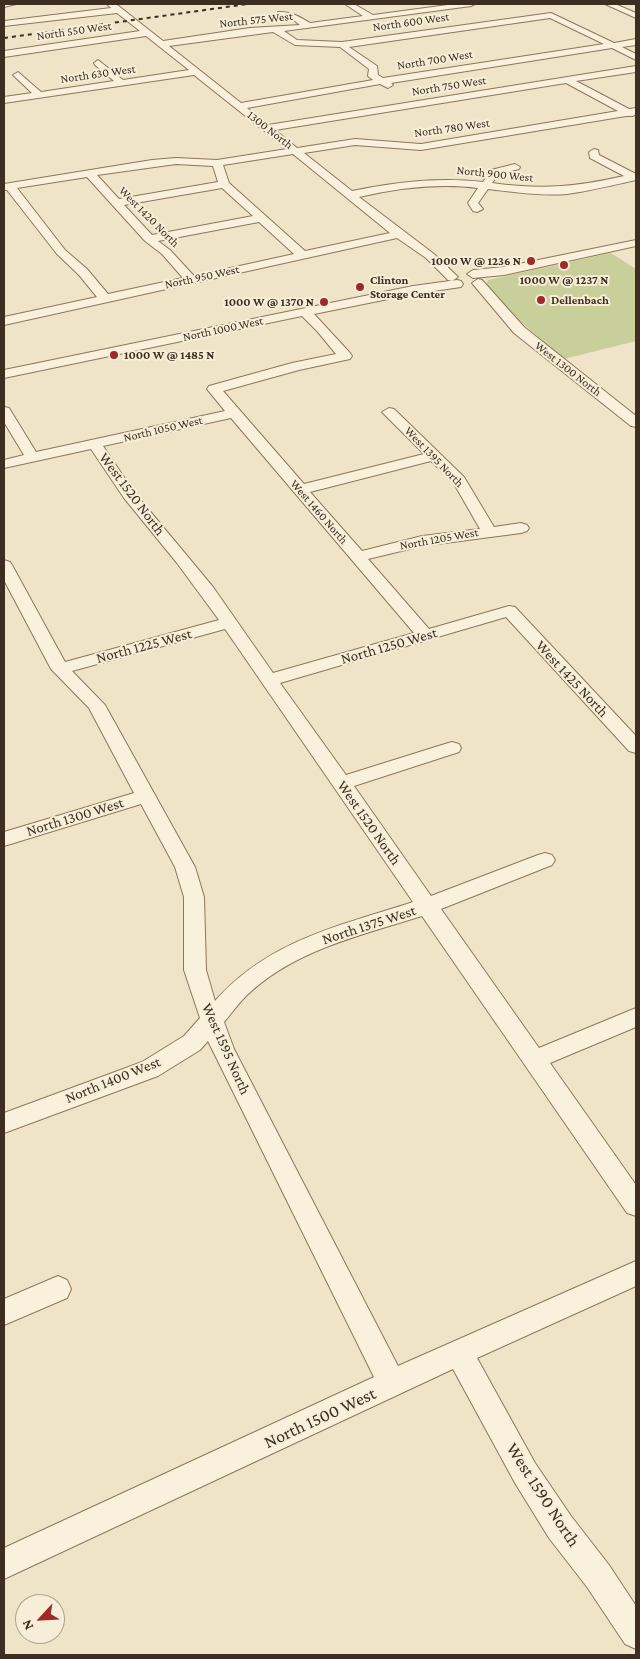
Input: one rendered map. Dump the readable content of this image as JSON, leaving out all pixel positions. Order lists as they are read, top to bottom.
{
  "streets": {
    "street": [
      "North 575 West",
      "North 600 West",
      "North 550 West",
      "North 700 West",
      "North 630 West",
      "North 750 West",
      "North 780 West",
      "1300 North",
      "North 900 West",
      "West 1420 North",
      "North 950 West",
      "North 1000 West",
      "West 1300 North",
      "North 1050 West",
      "West 1395 North",
      "West 1520 North",
      "West 1460 North",
      "North 1205 West",
      "North 1225 West",
      "North 1250 West",
      "West 1425 North",
      "North 1300 West",
      "North 1375 West",
      "West 1595 North",
      "North 1400 West",
      "North 1500 West",
      "West 1590 North"
    ]
  },
  "crossings": [
    ["North 575 West", "North 600 West"],
    ["North 575 West", "1300 North"],
    ["North 600 West", "North 700 West"],
    ["North 550 West", "1300 North"],
    ["North 700 West", "1300 North"],
    ["North 630 West", "1300 North"],
    ["North 750 West", "1300 North"],
    ["North 780 West", "1300 North"],
    ["North 780 West", "West 1420 North"],
    ["1300 North", "North 900 West"],
    ["1300 North", "North 950 West"],
    ["1300 North", "North 1000 West"],
    ["1300 North", "West 1300 North"],
    ["West 1420 North", "North 950 West"],
    ["North 1000 West", "West 1300 North"],
    ["North 1000 West", "West 1460 North"],
    ["North 1050 West", "West 1520 North"],
    ["North 1050 West", "West 1460 North"],
    ["West 1395 North", "North 1205 West"],
    ["West 1520 North", "North 1225 West"],
    ["West 1520 North", "North 1250 West"],
    ["West 1520 North", "North 1375 West"],
    ["West 1460 North", "North 1205 West"],
    ["West 1460 North", "North 1250 West"],
    ["North 1225 West", "West 1595 North"],
    ["North 1250 West", "West 1425 North"],
    ["North 1300 West", "West 1595 North"],
    ["North 1375 West", "West 1595 North"],
    ["North 1375 West", "North 1400 West"],
    ["West 1595 North", "North 1400 West"],
    ["West 1595 North", "North 1500 West"],
    ["North 1500 West", "West 1590 North"]
  ],
  "places": [
    "1000 W @ 1236 N",
    "1000 W @ 1237 N",
    "Clinton Storage Center",
    "Dellenbach",
    "1000 W @ 1370 N",
    "1000 W @ 1485 N"
  ],
  "north": "bottom left"
}
